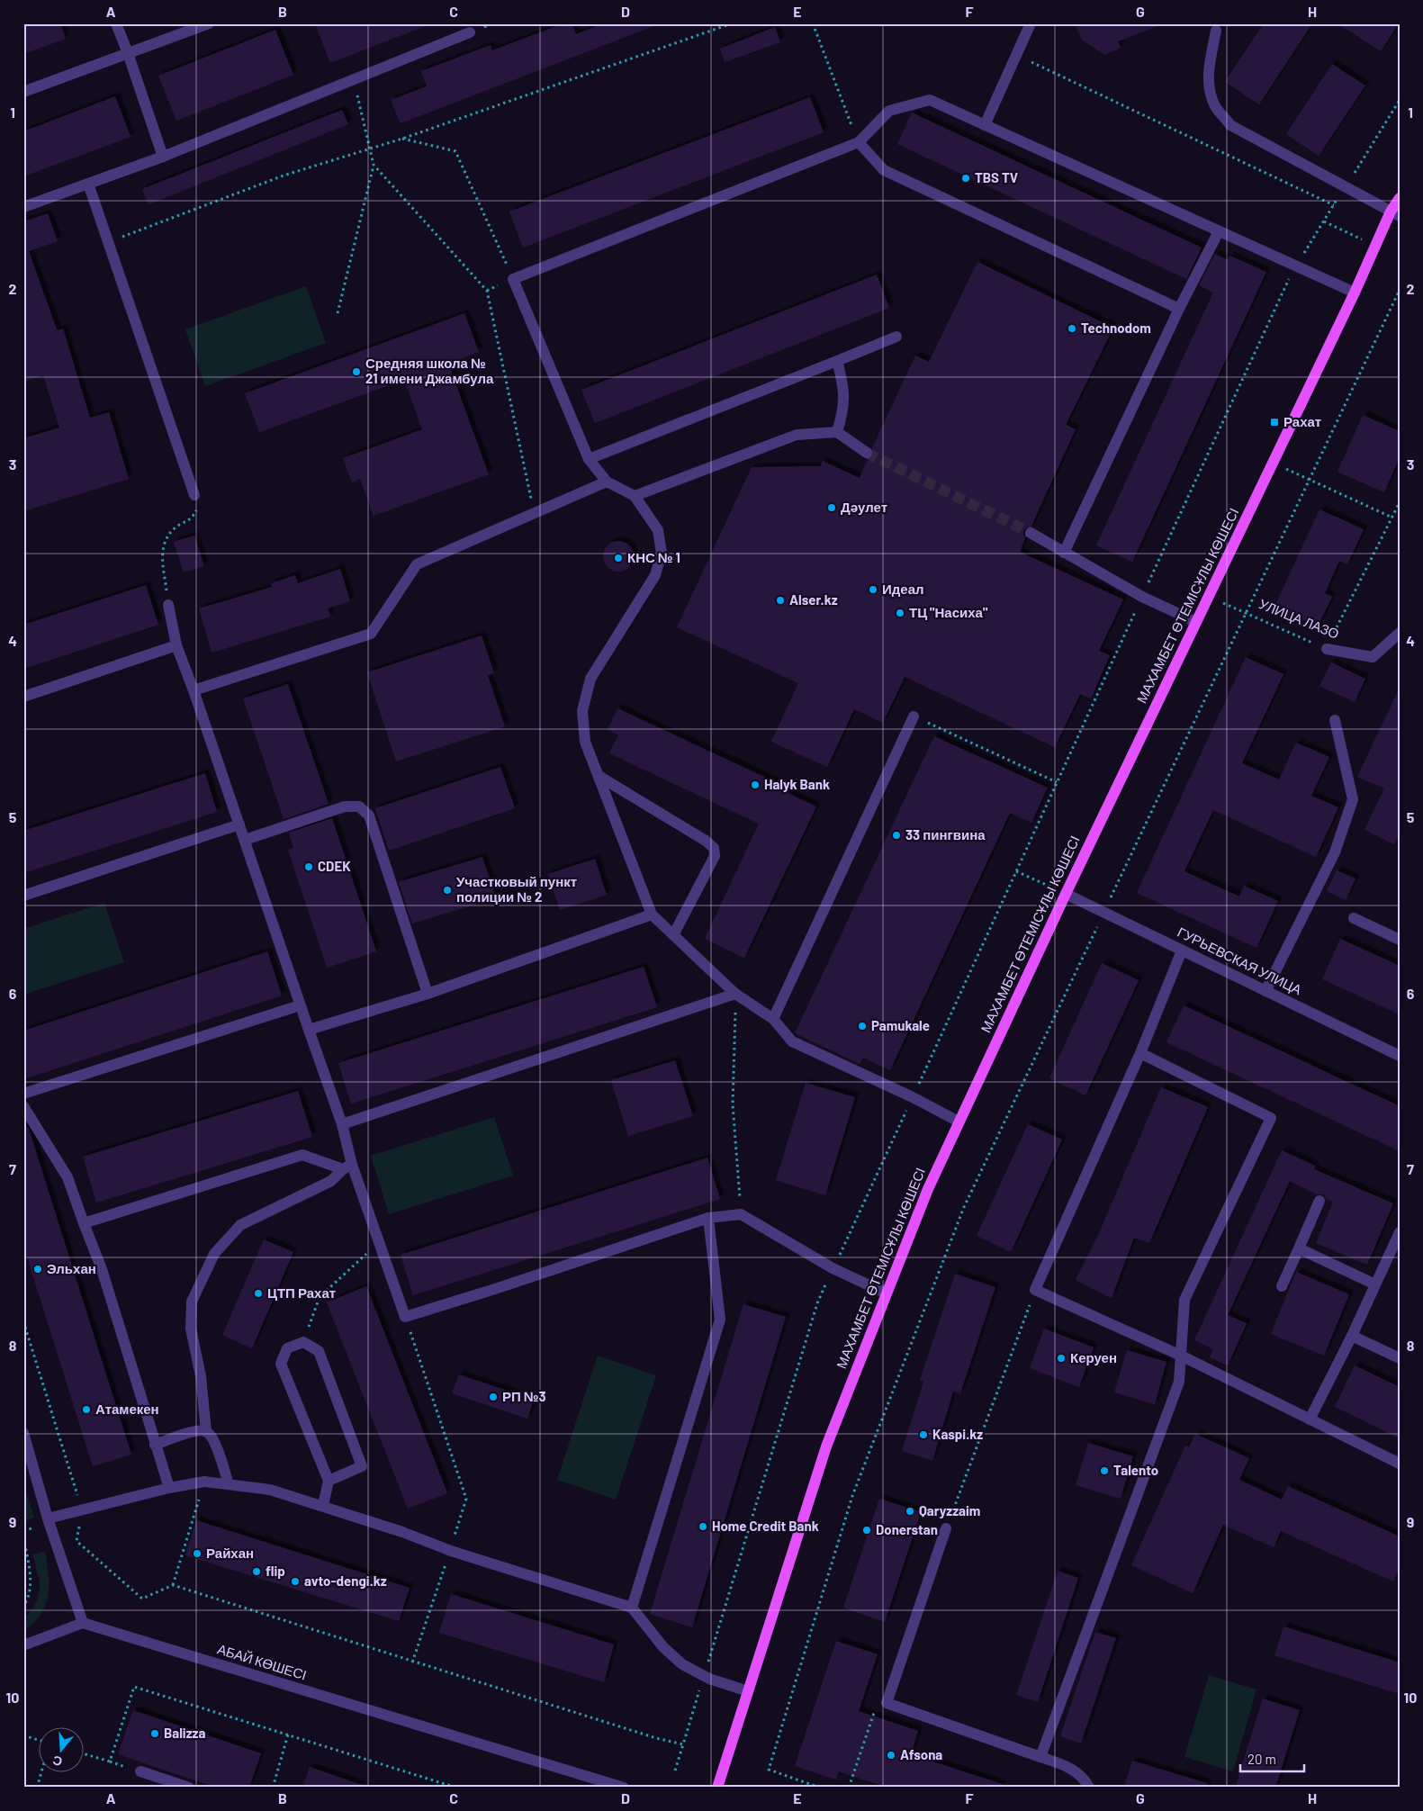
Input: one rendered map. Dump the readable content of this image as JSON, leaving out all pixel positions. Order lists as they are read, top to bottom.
{
  "streets": {
    "main road": ["МАХАМБЕТ ӨТЕМІСҰЛЫ КӨШЕСІ"],
    "street": ["УЛИЦА ЛАЗО", "ГУРЬЕВСКАЯ УЛИЦА", "АБАЙ КӨШЕСІ"]
  },
  "crossings": [
    ["МАХАМБЕТ ӨТЕМІСҰЛЫ КӨШЕСІ", "УЛИЦА ЛАЗО"],
    ["МАХАМБЕТ ӨТЕМІСҰЛЫ КӨШЕСІ", "ГУРЬЕВСКАЯ УЛИЦА"]
  ],
  "places": {
    "other": [
      "TBS TV",
      "Technodom",
      "Средняя школа № 21 имени Джамбула",
      "Дәулет",
      "КНС № 1",
      "Идеал",
      "Alser.kz",
      "ТЦ \"Насиха\"",
      "Halyk Bank",
      "33 пингвина",
      "CDEK",
      "Участковый пункт полиции № 2",
      "Pamukale",
      "Эльхан",
      "ЦТП Рахат",
      "Керуен",
      "РП №3",
      "Атамекен",
      "Kaspi.kz",
      "Talento",
      "Qaryzzaim",
      "Home Credit Bank",
      "Donerstan",
      "Райхан",
      "flip",
      "avto-dengi.kz",
      "Balizza",
      "Afsona"
    ],
    "transit": ["Рахат"]
  },
  "scale_bar": "20 m",
  "north": "bottom",
  "grid": {
    "columns": [
      "A",
      "B",
      "C",
      "D",
      "E",
      "F",
      "G",
      "H"
    ],
    "rows": [
      "1",
      "2",
      "3",
      "4",
      "5",
      "6",
      "7",
      "8",
      "9",
      "10"
    ]
  }
}
